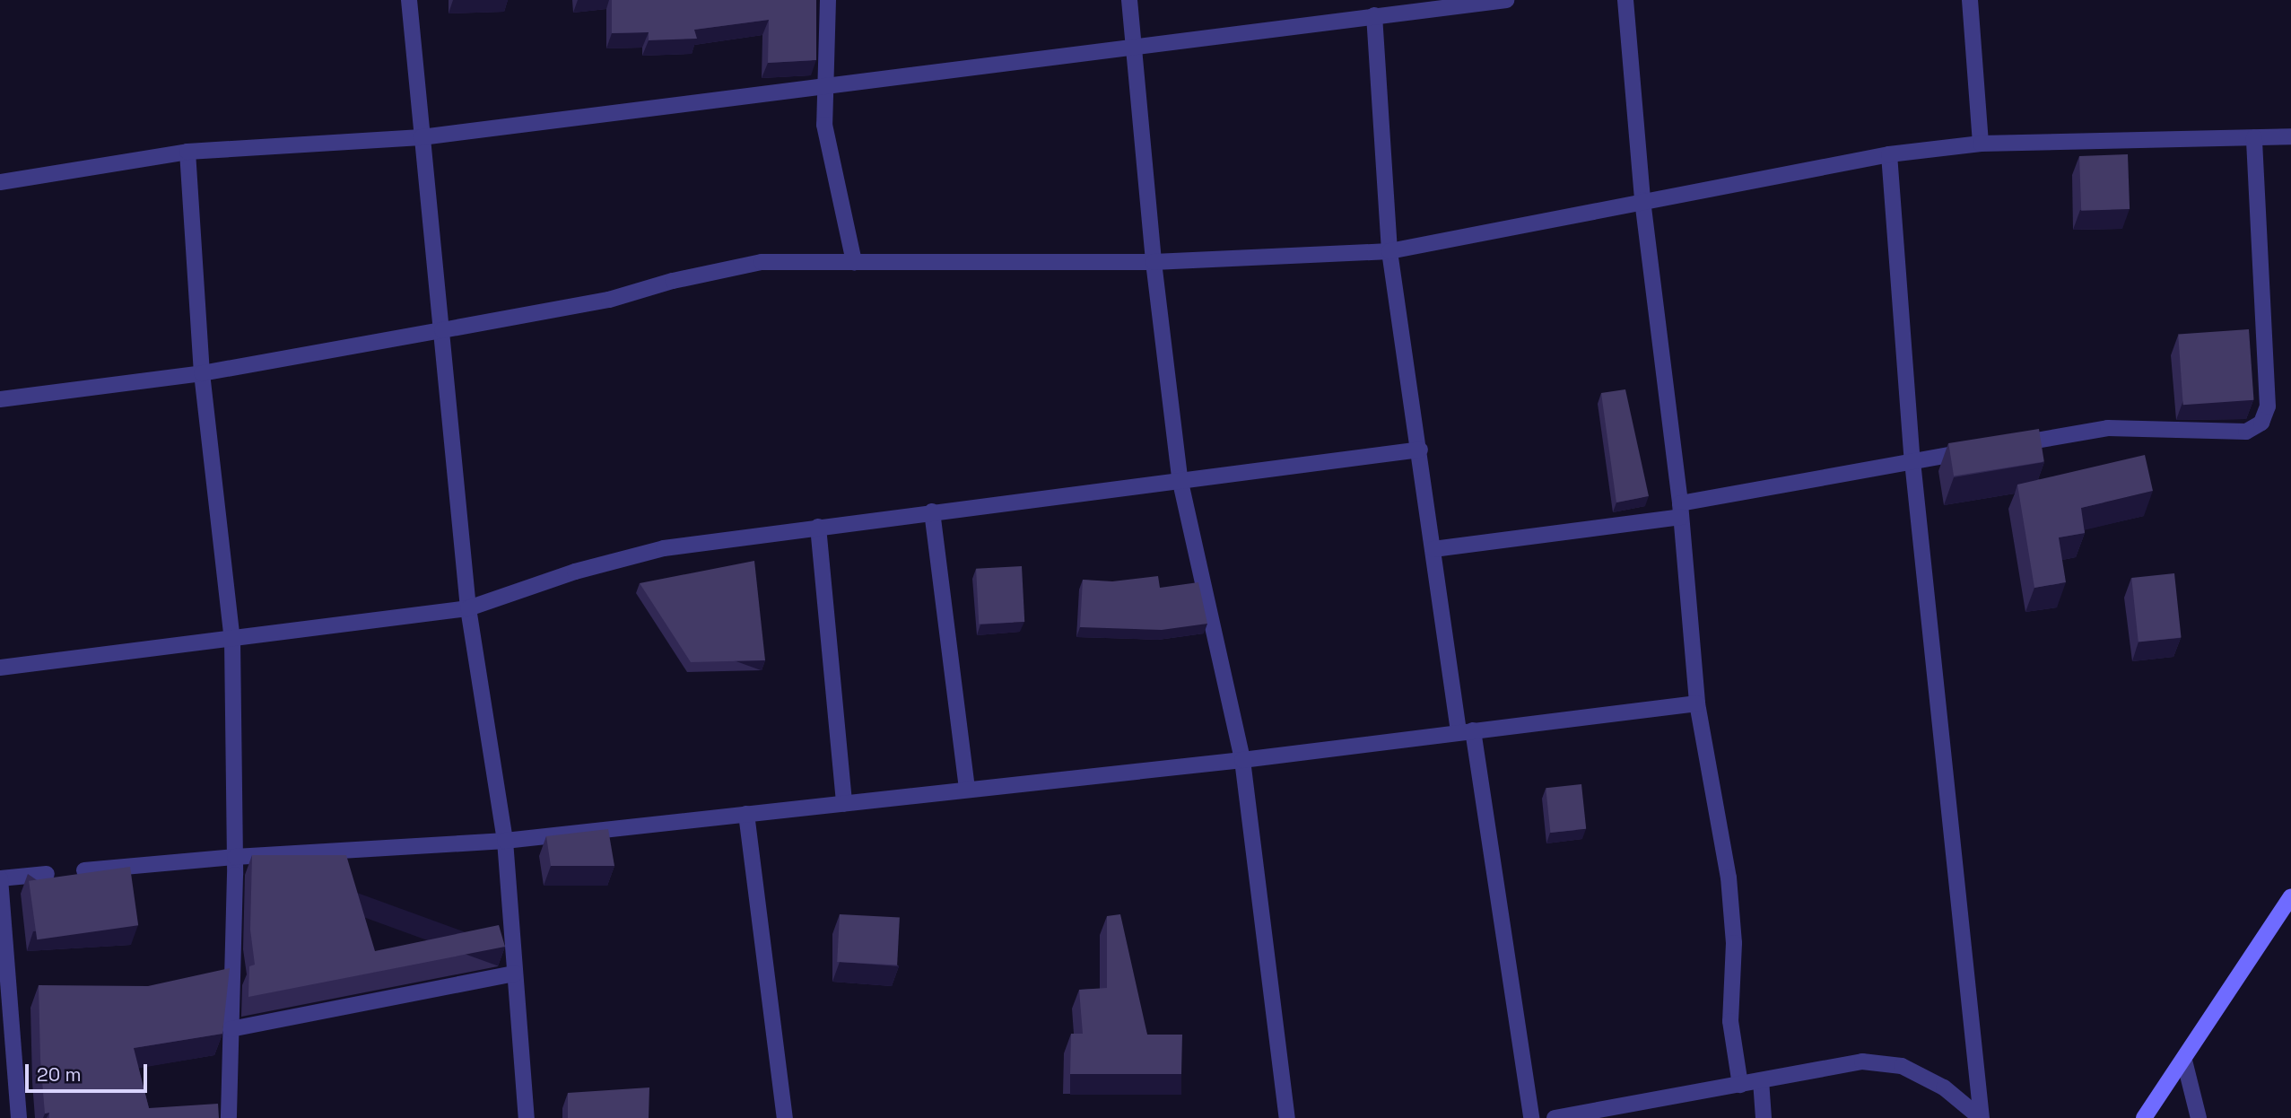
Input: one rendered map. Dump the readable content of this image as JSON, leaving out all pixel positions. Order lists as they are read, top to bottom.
{
  "scale_bar": "20 m"
}
